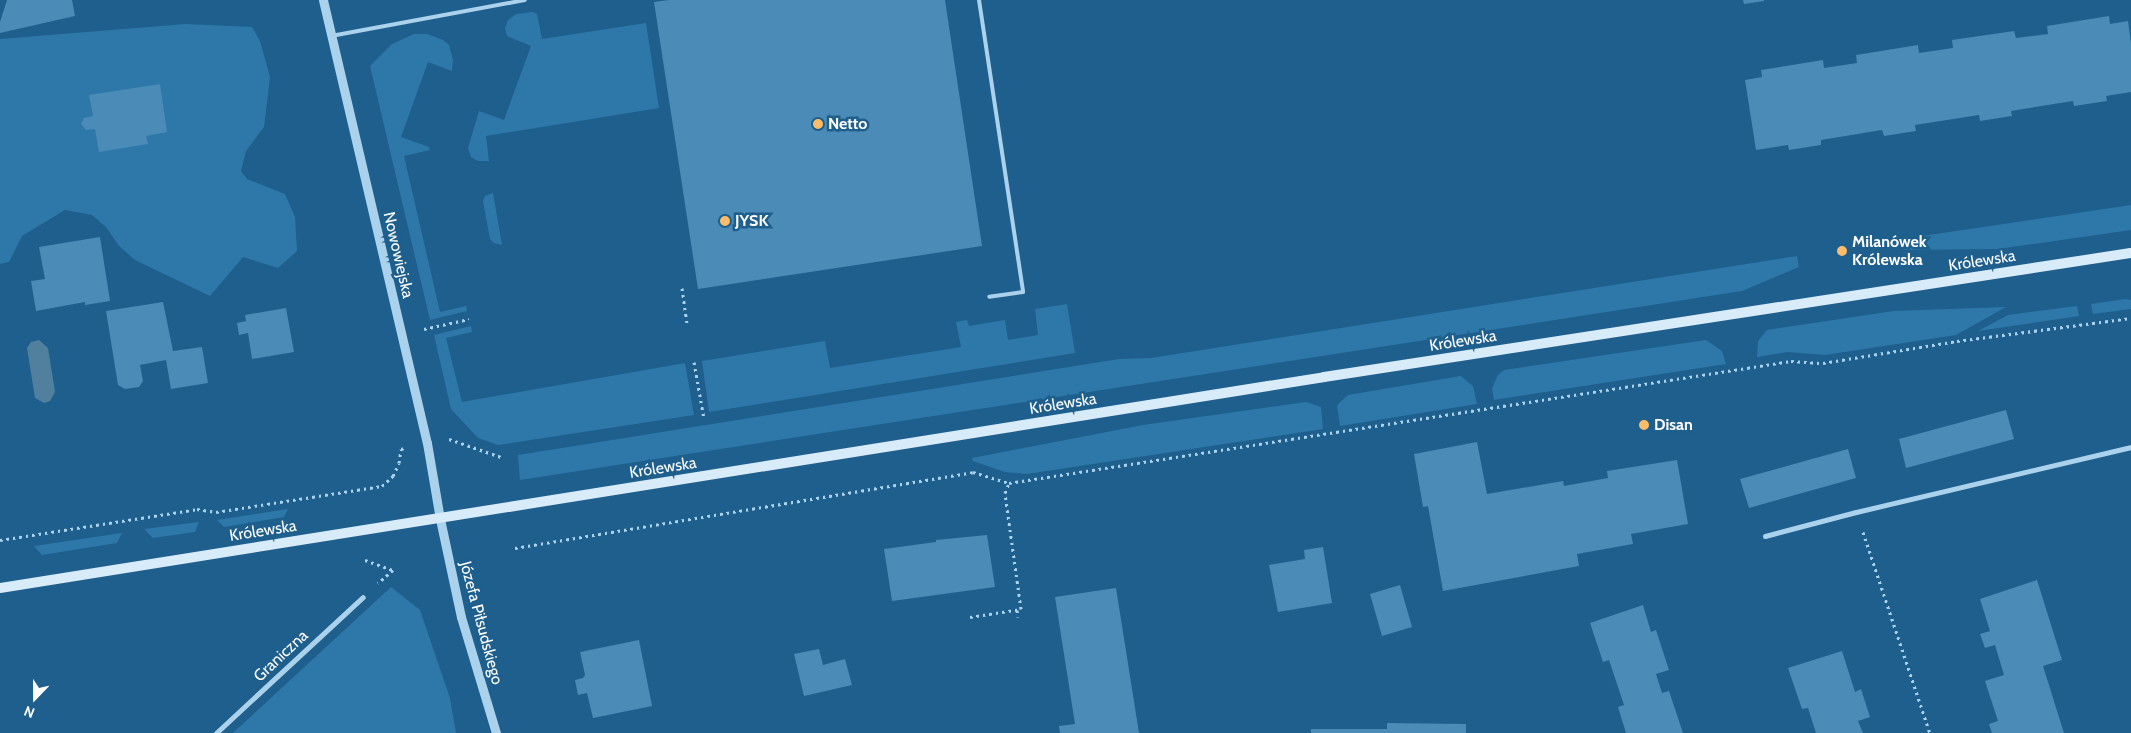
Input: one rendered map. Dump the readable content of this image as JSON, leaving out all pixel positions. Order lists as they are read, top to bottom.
{
  "streets": {
    "main road": ["Królewska"],
    "street": ["Nowowiejska", "Józefa Piłsudskiego", "Graniczna"]
  },
  "crossings": [
    ["Nowowiejska", "Królewska"],
    ["Nowowiejska", "Józefa Piłsudskiego"],
    ["Królewska", "Józefa Piłsudskiego"]
  ],
  "places": [
    "Netto",
    "JYSK",
    "Milanówek Królewska",
    "Disan"
  ],
  "north": "bottom"
}
